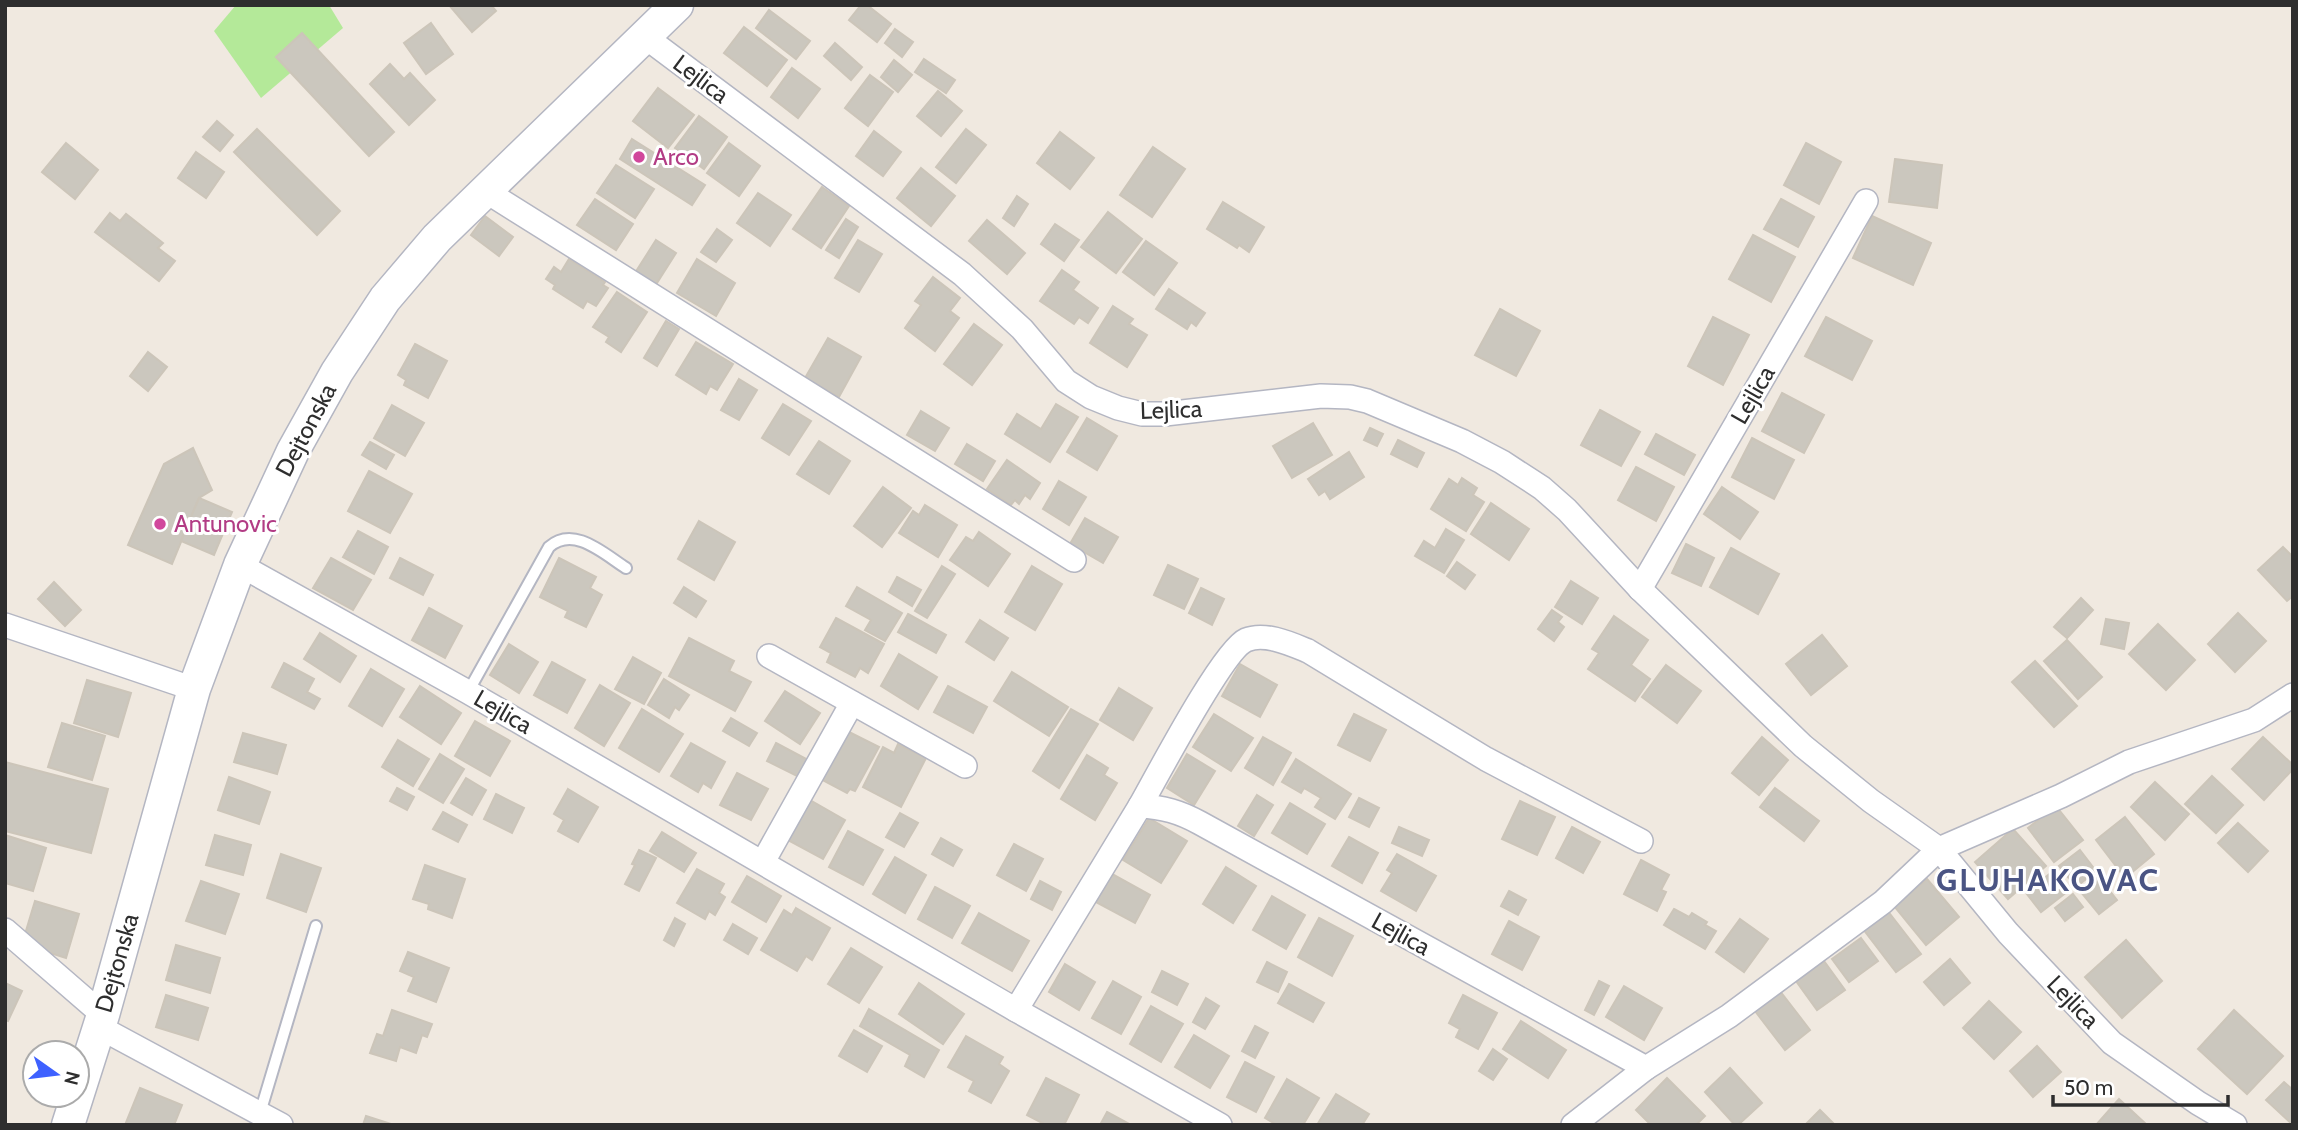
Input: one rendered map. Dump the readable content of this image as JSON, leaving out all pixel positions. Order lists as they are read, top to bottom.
{
  "streets": {
    "main road": ["Dejtonska"],
    "street": ["Lejlica"]
  },
  "crossings": [
    ["Lejlica", "Dejtonska"]
  ],
  "districts": ["GLUHAKOVAC"],
  "places": ["Arco", "Antunovic"],
  "scale_bar": "50 m",
  "north": "right"
}
